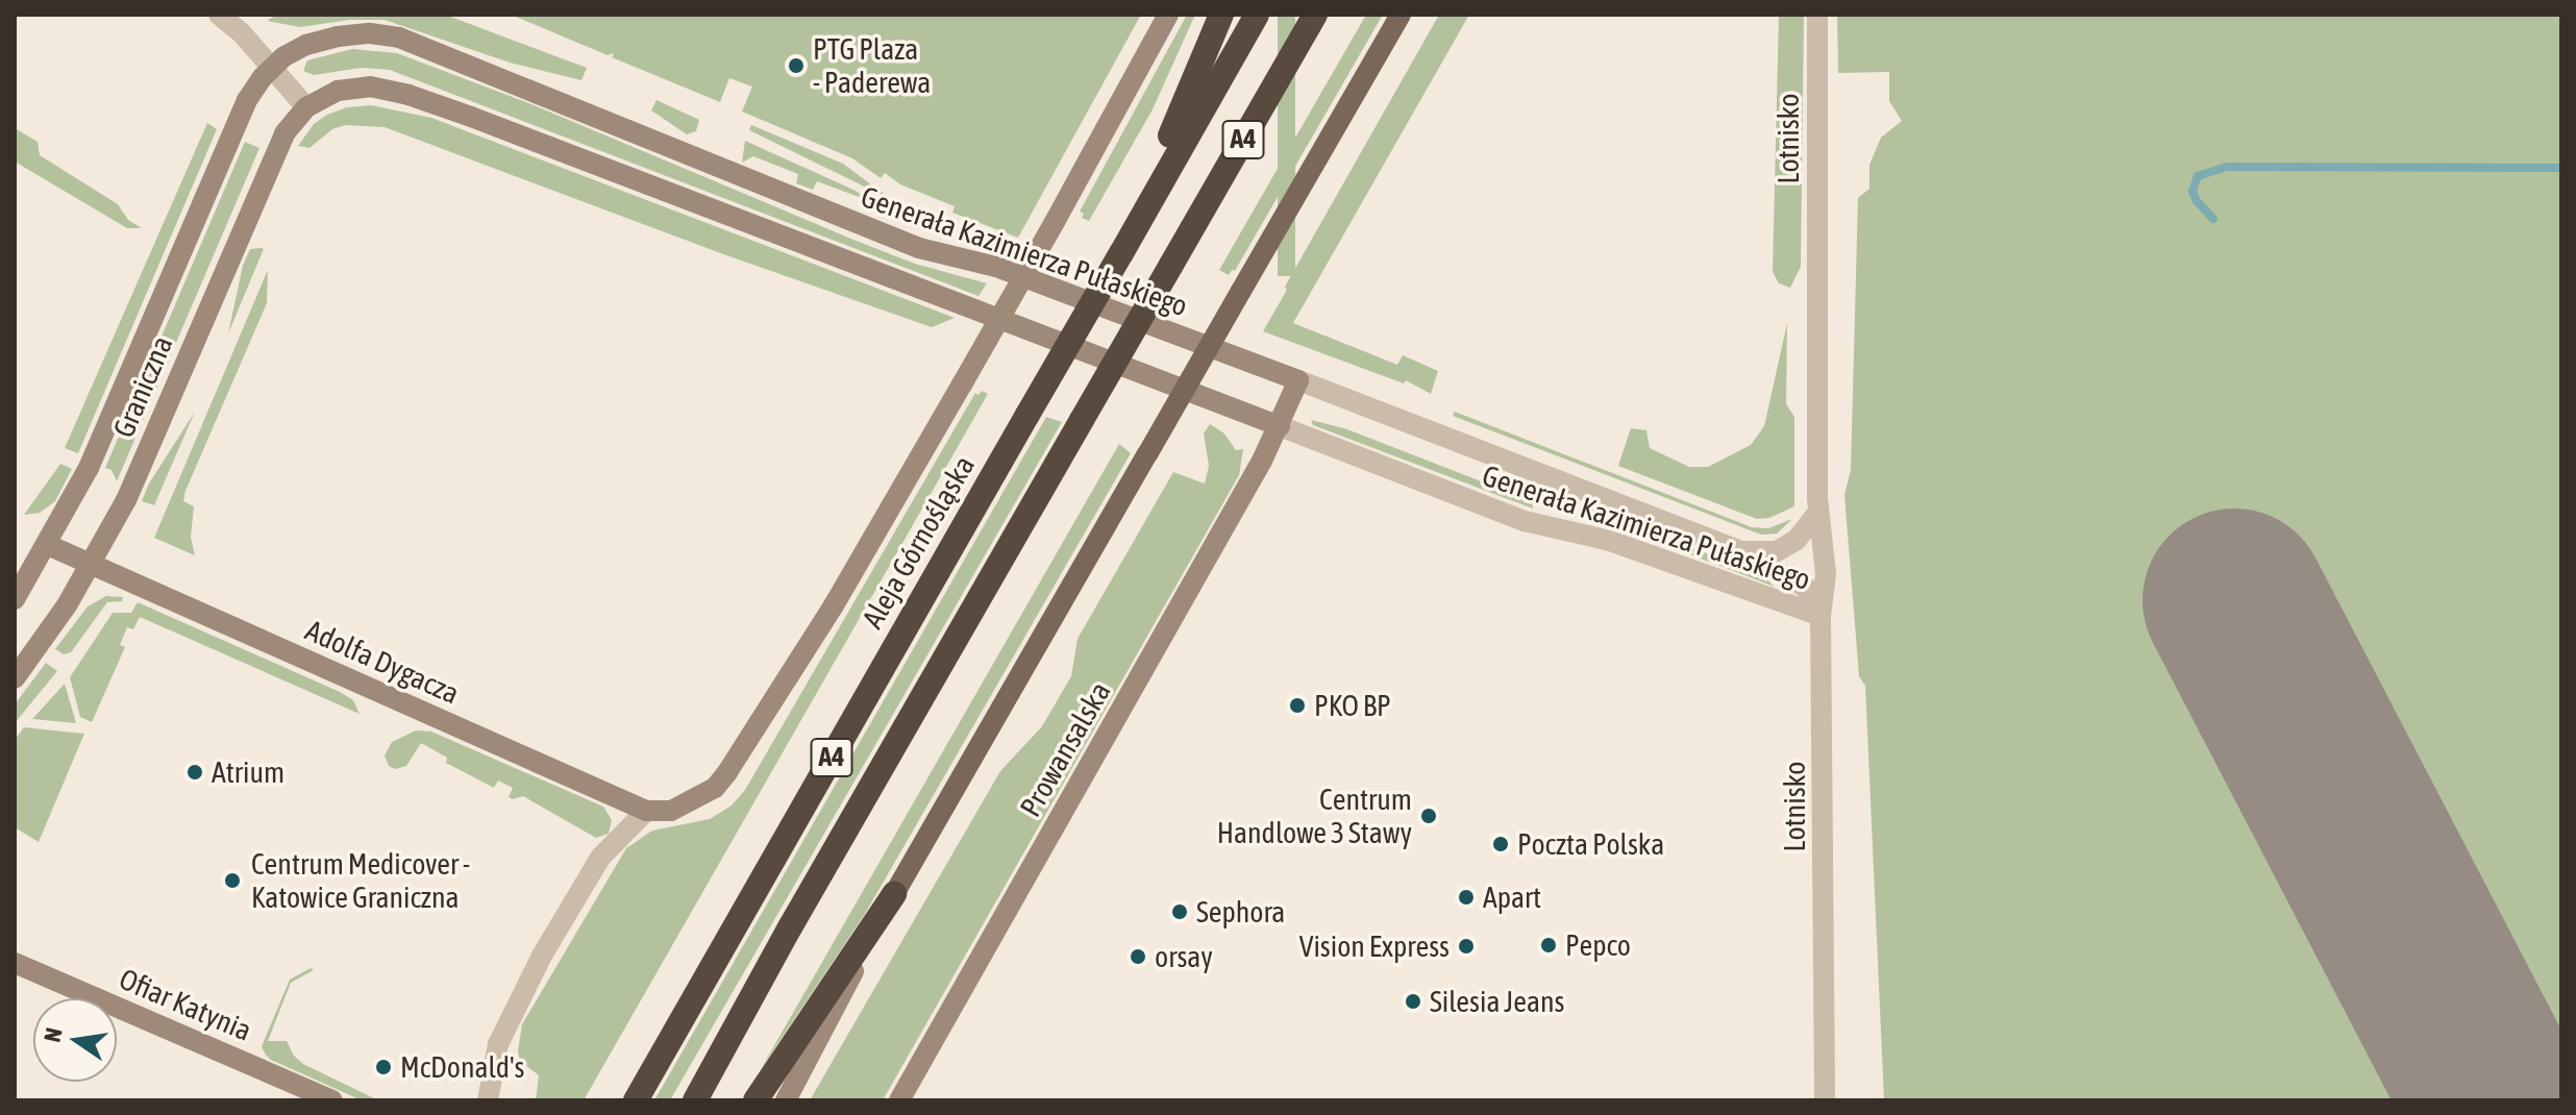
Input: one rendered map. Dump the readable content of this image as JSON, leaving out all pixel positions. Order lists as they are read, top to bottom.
{
  "streets": {
    "highway": ["A4", "Aleja Górnośląska"],
    "street": [
      "Lotnisko",
      "Generała Kazimierza Pułaskiego",
      "Graniczna",
      "Adolfa Dygacza",
      "Prowansalska",
      "Ofiar Katynia"
    ]
  },
  "crossings": [
    ["Lotnisko", "Generała Kazimierza Pułaskiego"],
    ["Generała Kazimierza Pułaskiego", "Graniczna"],
    ["Generała Kazimierza Pułaskiego", "Prowansalska"],
    ["Graniczna", "Adolfa Dygacza"],
    ["Aleja Górnośląska", "Adolfa Dygacza"]
  ],
  "places": [
    "PTG Plaza - Paderewa",
    "PKO BP",
    "Atrium",
    "Centrum Handlowe 3 Stawy",
    "Poczta Polska",
    "Centrum Medicover - Katowice Graniczna",
    "Apart",
    "Sephora",
    "Pepco",
    "Vision Express",
    "orsay",
    "Silesia Jeans",
    "McDonald's"
  ],
  "north": "left"
}
